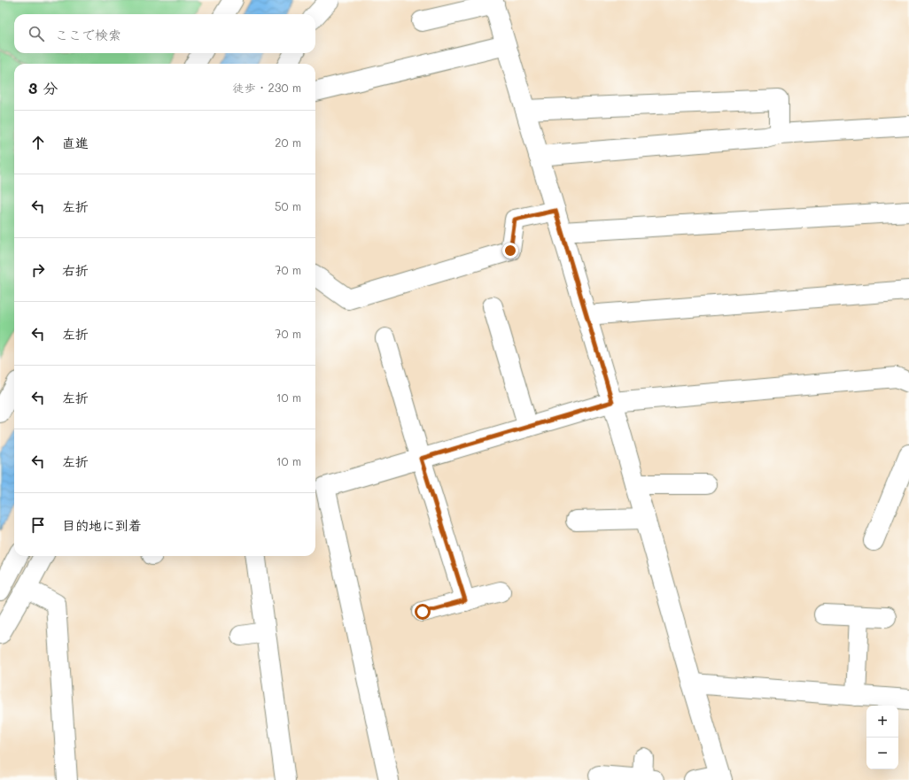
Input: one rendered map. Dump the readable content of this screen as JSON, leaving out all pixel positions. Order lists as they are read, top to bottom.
{
  "page": {
    "search": "ここで検索",
    "heading": ["3 分", "徒歩 · 230 m"],
    "list": [
      ["直進", "20 m"],
      ["左折", "50 m"],
      ["右折", "70 m"],
      ["左折", "70 m"],
      ["左折", "10 m"],
      ["左折", "10 m"],
      "目的地に到着"
    ],
    "map_buttons": ["+", "−"]
  }
}
